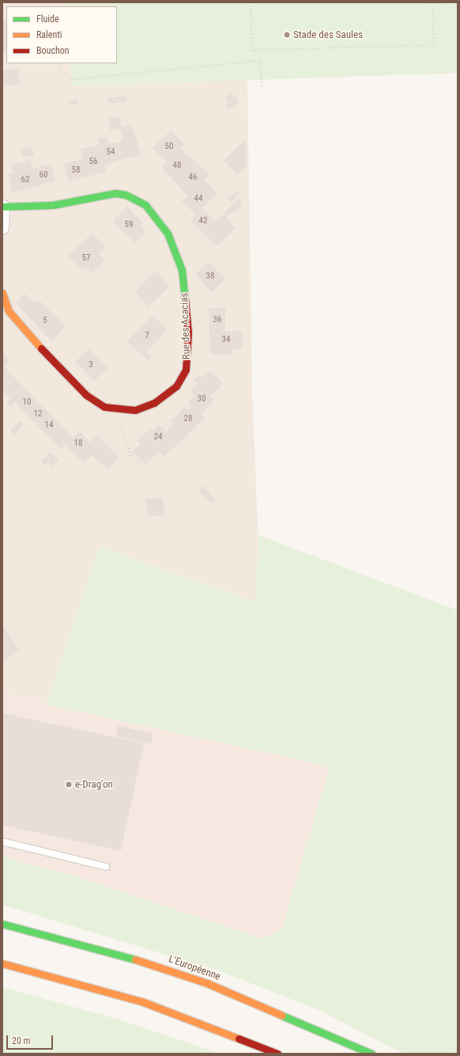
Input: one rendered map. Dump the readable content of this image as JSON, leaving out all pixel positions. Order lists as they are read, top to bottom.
{
  "streets": {
    "main road": ["Rue des Acacias", "L'Européenne"]
  },
  "places": ["Stade des Saules", "e-Drag'on"],
  "house_numbers": [
    "50",
    "54",
    "56",
    "48",
    "58",
    "60",
    "46",
    "62",
    "44",
    "42",
    "59",
    "57",
    "38",
    "36",
    "5",
    "7",
    "34",
    "3",
    "30",
    "10",
    "12",
    "28",
    "14",
    "24",
    "18"
  ],
  "legend": ["Fluide", "Ralenti", "Bouchon"],
  "scale_bar": "20 m"
}
